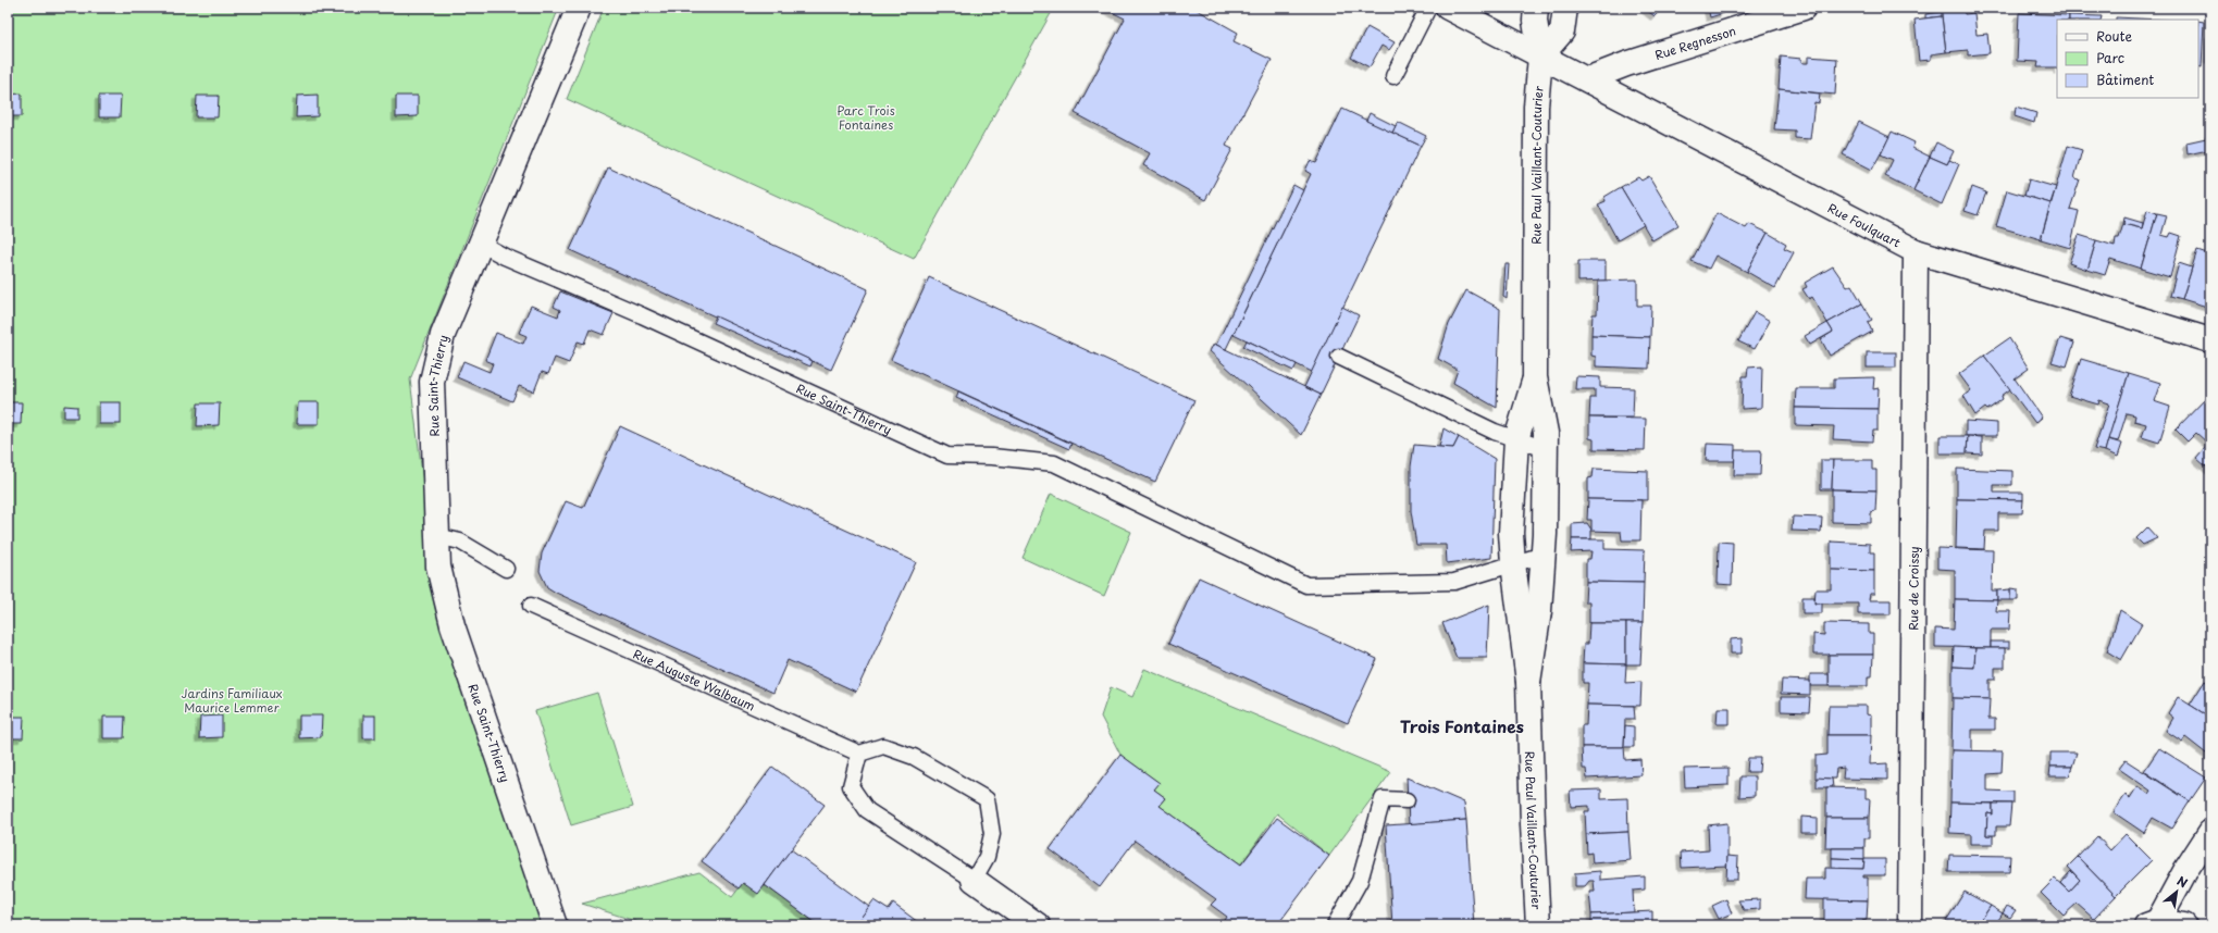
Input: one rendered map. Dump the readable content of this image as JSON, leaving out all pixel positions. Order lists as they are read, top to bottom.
{
  "streets": {
    "street": [
      "Rue Regnesson",
      "Rue Paul Vaillant-Couturier",
      "Rue Foulquart",
      "Rue Saint-Thierry",
      "Rue de Croissy"
    ],
    "lane": ["Rue Auguste Walbaum"]
  },
  "crossings": [
    ["Rue Regnesson", "Rue Foulquart"],
    ["Rue Paul Vaillant-Couturier", "Rue Foulquart"],
    ["Rue Paul Vaillant-Couturier", "Rue Saint-Thierry"],
    ["Rue Foulquart", "Rue de Croissy"]
  ],
  "districts": ["Trois Fontaines"],
  "parks": ["Parc Trois Fontaines", "Jardins Familiaux Maurice Lemmer"],
  "legend": ["Route", "Parc", "Bâtiment"],
  "north": "top right"
}
